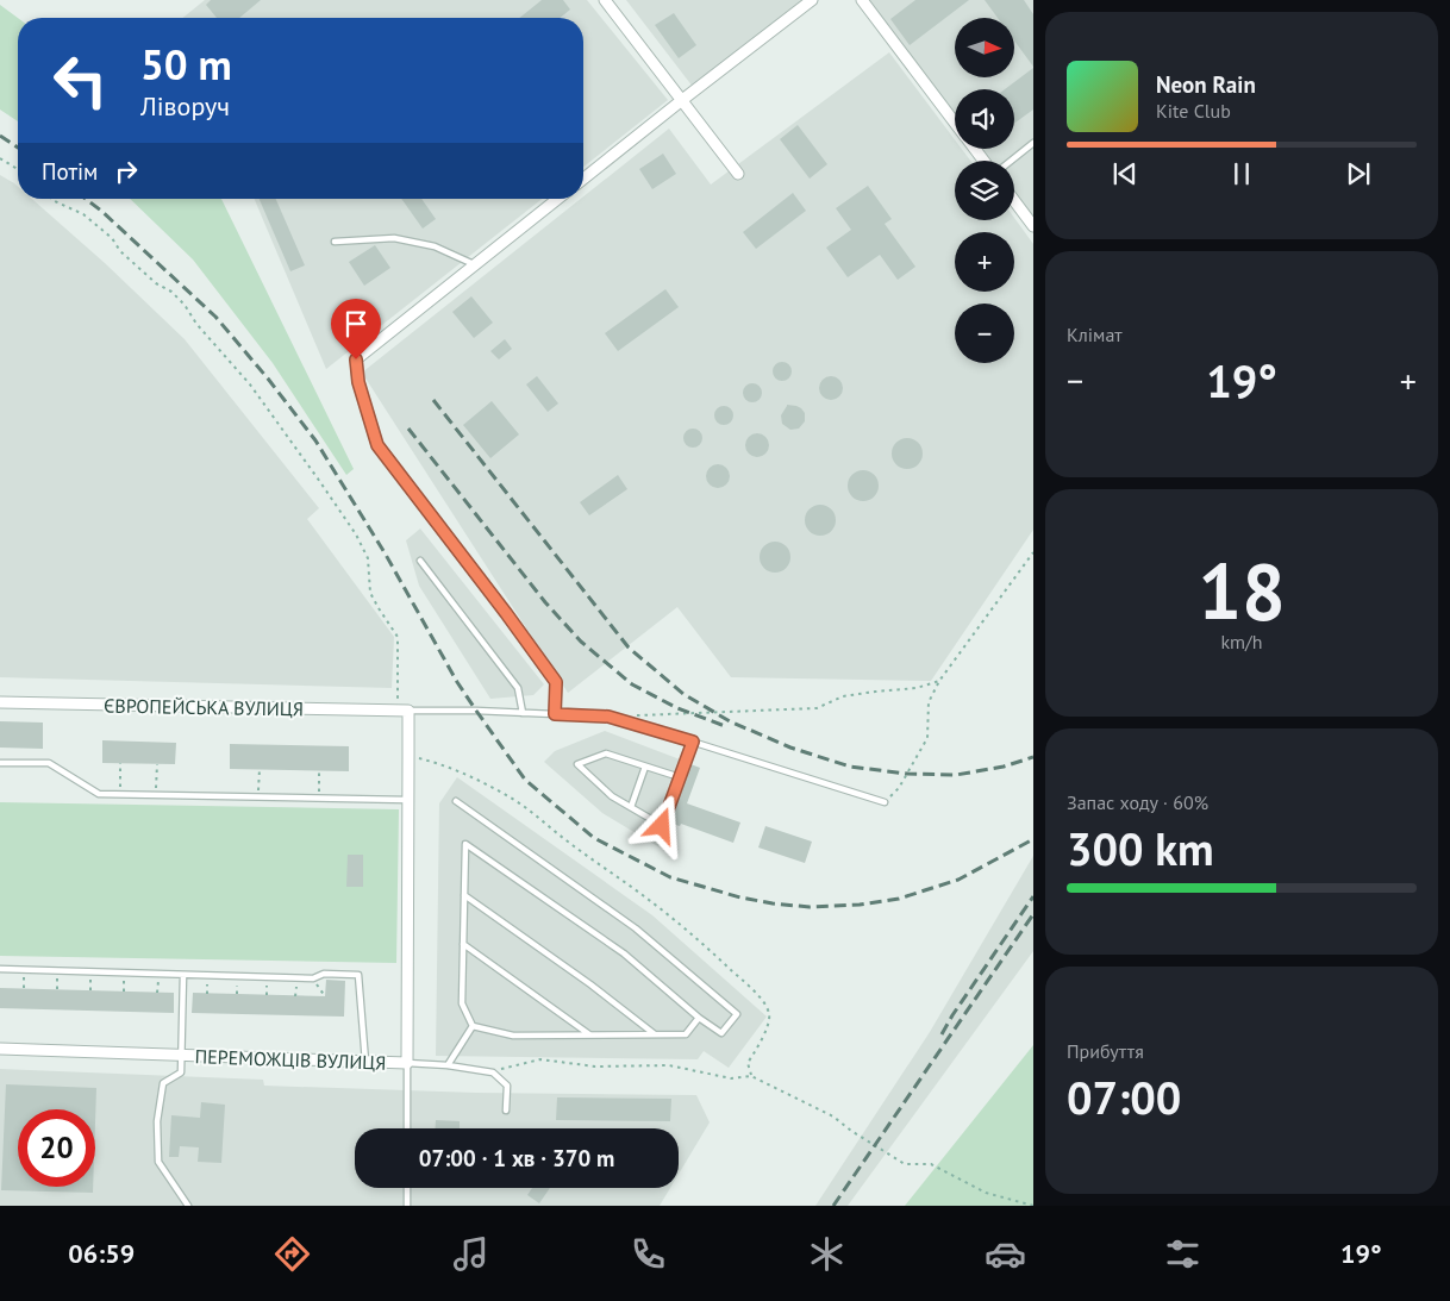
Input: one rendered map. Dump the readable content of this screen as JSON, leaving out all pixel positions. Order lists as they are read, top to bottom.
{
  "streets": {
    "street": ["ЄВРОПЕЙСЬКА ВУЛИЦЯ", "ПЕРЕМОЖЦІВ ВУЛИЦЯ"]
  },
  "crossings": [
    ["ЄВРОПЕЙСЬКА ВУЛИЦЯ", "ПЕРЕМОЖЦІВ ВУЛИЦЯ"]
  ],
  "north": "right",
  "page": {
    "map_buttons": ["+", "−"],
    "turn": ["50 m", "Ліворуч"],
    "song": ["Neon Rain", "Kite Club"],
    "then": "Потім",
    "tile": [
      "Клімат",
      ["18", "km/h"],
      ["Запас ходу · 60%", "300 km"],
      ["Прибуття", "07:00"]
    ],
    "heat": ["−", "19°", "+"],
    "limit": "20",
    "trip": "07:00 · 1 хв · 370 m",
    "tabs": ["06:59", "19°"]
  }
}
